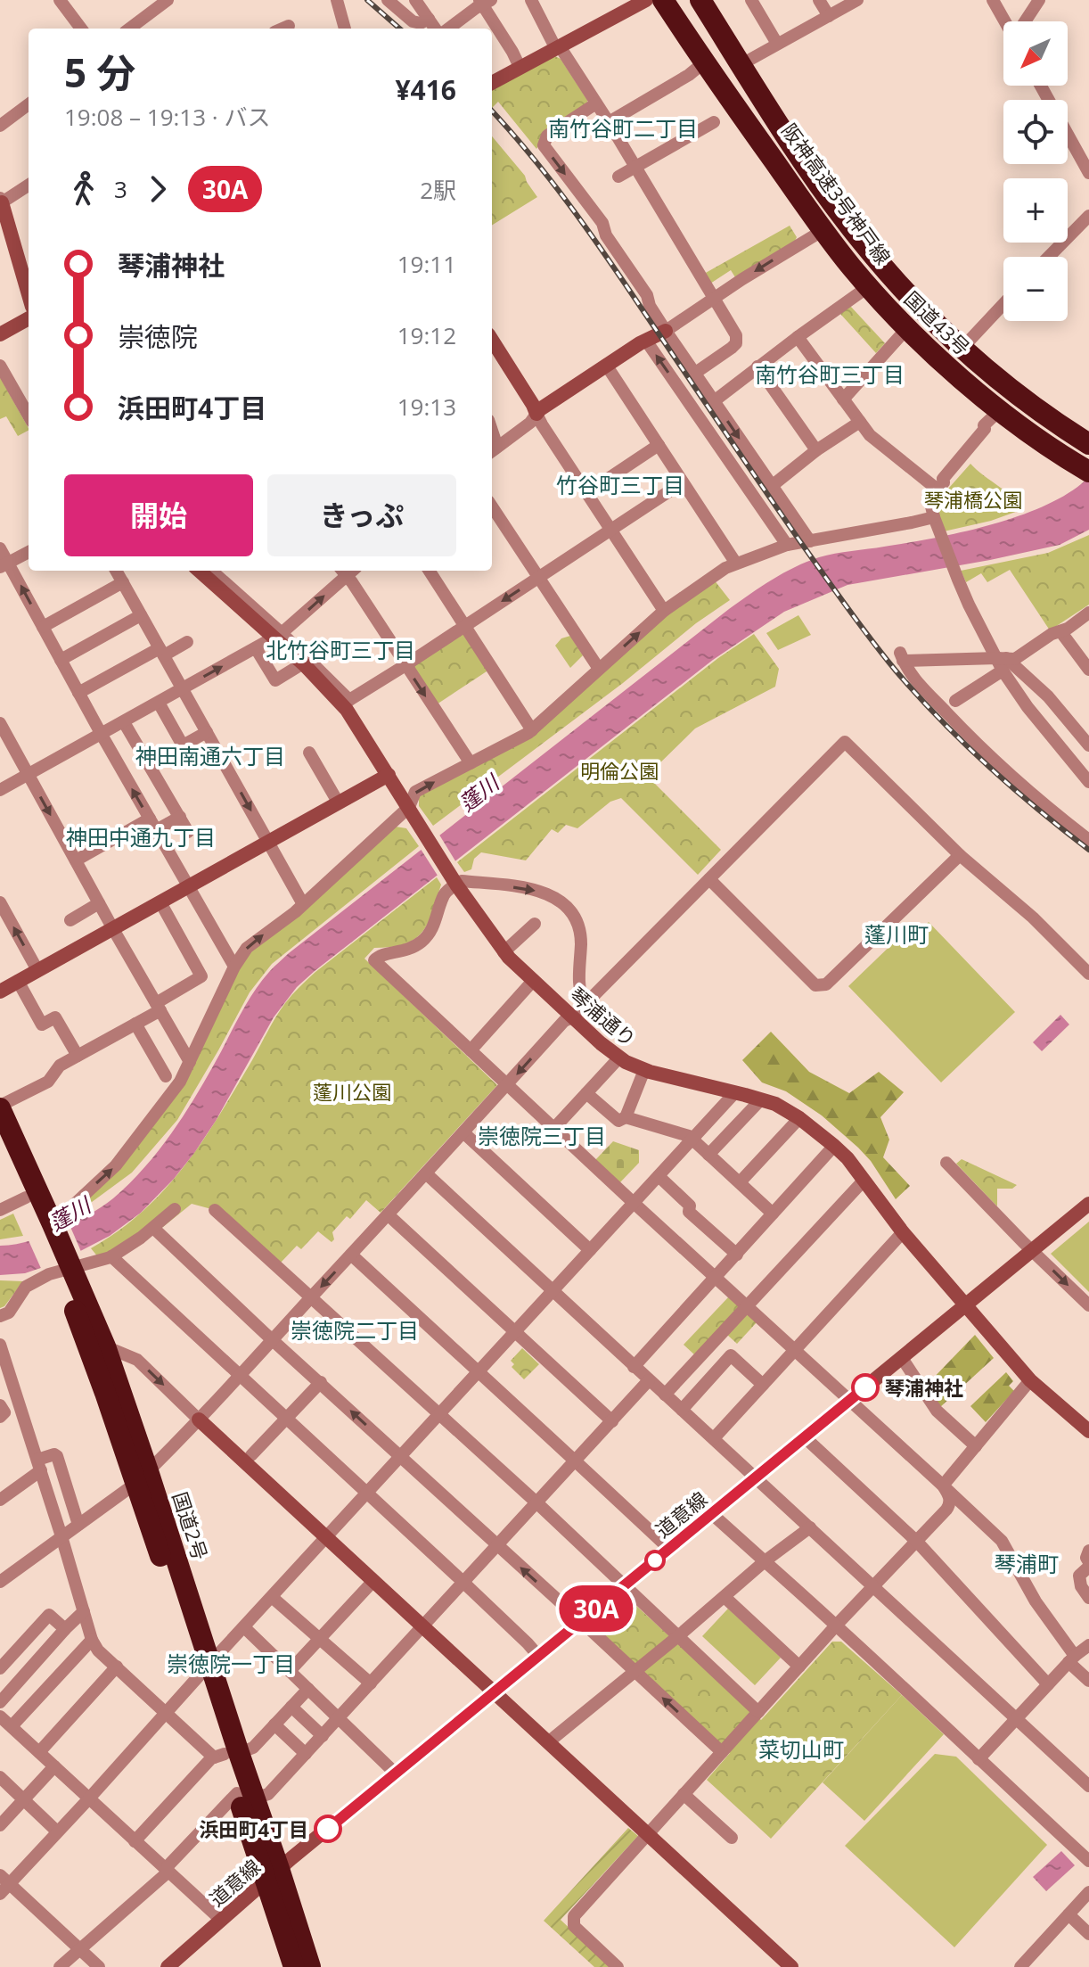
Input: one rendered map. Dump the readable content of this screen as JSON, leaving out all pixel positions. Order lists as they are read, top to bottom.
{
  "streets": {
    "highway": ["阪神高速3号神戸線", "国道43号", "国道2号"],
    "street": ["琴浦通り", "道意線"]
  },
  "crossings": [
    ["阪神高速3号神戸線", "国道43号"],
    ["琴浦通り", "道意線"],
    ["道意線", "国道2号"]
  ],
  "districts": [
    "南竹谷町二丁目",
    "南竹谷町三丁目",
    "竹谷町三丁目",
    "北竹谷町三丁目",
    "神田南通六丁目",
    "神田中通九丁目",
    "蓬川町",
    "崇徳院三丁目",
    "崇徳院二丁目",
    "琴浦町",
    "崇徳院一丁目",
    "菜切山町"
  ],
  "water": ["蓬川"],
  "parks": ["琴浦橋公園", "明倫公園", "蓬川公園"],
  "places": ["琴浦神社", "浜田町4丁目"],
  "lines": ["bus line 30A"],
  "north": "bottom left",
  "page": {
    "on_map": "30A",
    "map_buttons": ["+", "−"],
    "heading": ["5 分", "19:08 – 19:13 · バス", "¥416"],
    "legs": ["3", "30A", "2駅"],
    "list": [
      {
        "name": "琴浦神社",
        "value": "19:11"
      },
      {
        "name": "崇徳院",
        "value": "19:12"
      },
      {
        "name": "浜田町4丁目",
        "value": "19:13"
      }
    ],
    "buttons": ["開始", "きっぷ"]
  }
}
